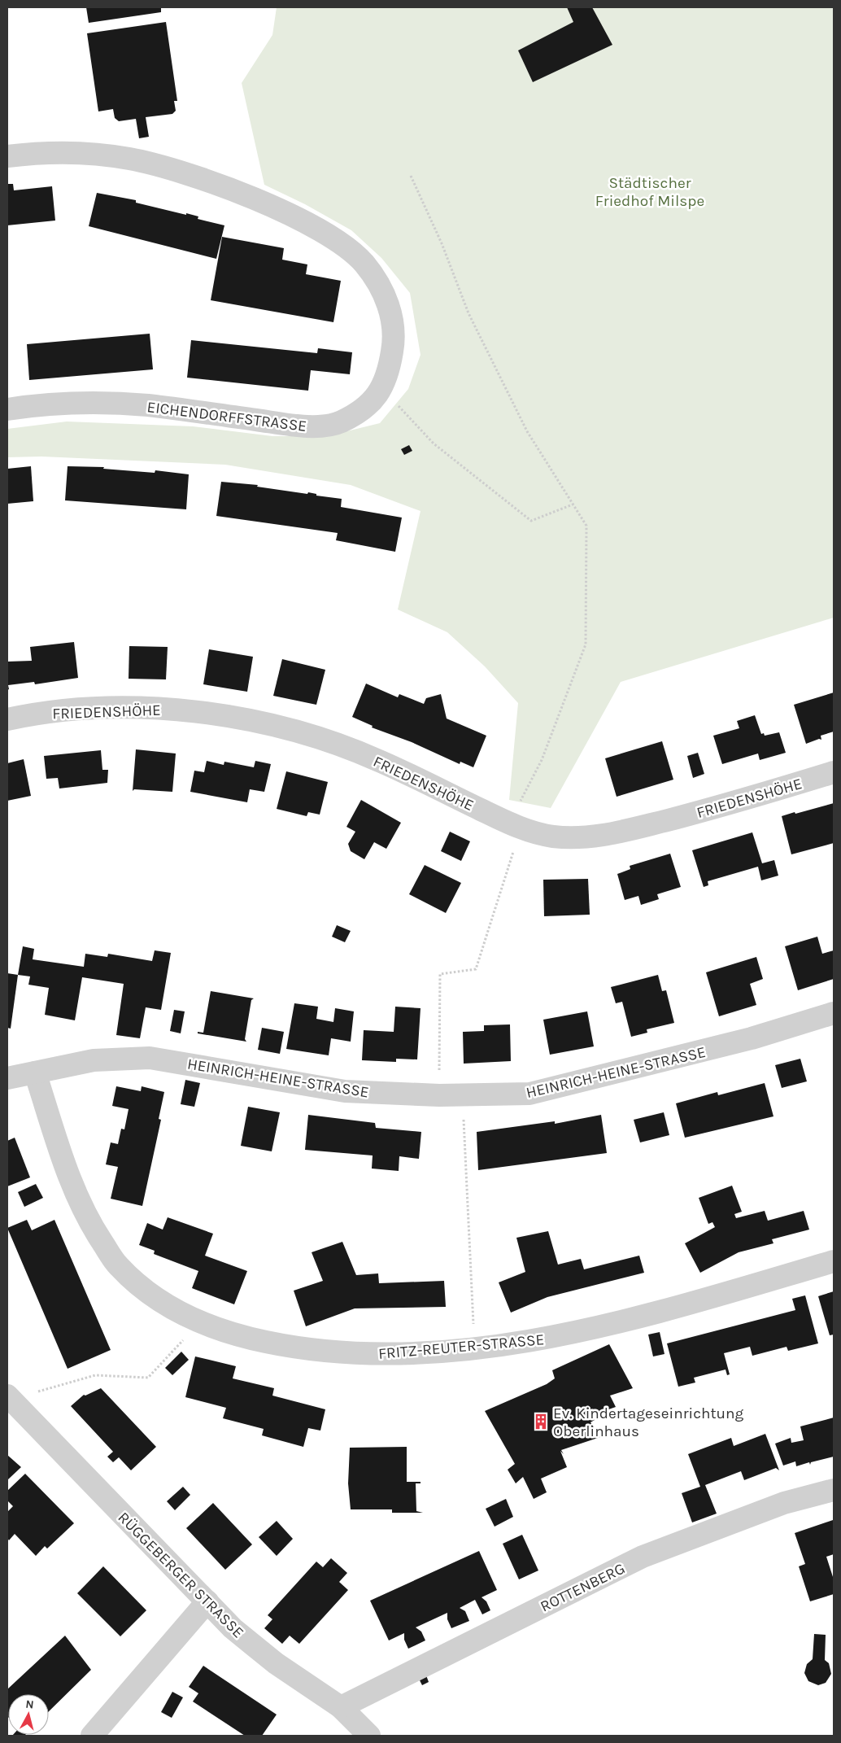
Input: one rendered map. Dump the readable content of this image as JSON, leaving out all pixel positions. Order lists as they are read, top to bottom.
{
  "streets": {
    "street": [
      "EICHENDORFFSTRASSE",
      "FRIEDENSHÖHE",
      "HEINRICH-HEINE-STRASSE",
      "FRITZ-REUTER-STRASSE",
      "RÜGGEBERGER STRASSE",
      "ROTTENBERG"
    ]
  },
  "crossings": [
    ["HEINRICH-HEINE-STRASSE", "FRITZ-REUTER-STRASSE"],
    ["RÜGGEBERGER STRASSE", "ROTTENBERG"]
  ],
  "parks": ["Städtischer Friedhof Milspe"],
  "places": {
    "building": ["Ev. Kindertageseinrichtung Oberlinhaus"]
  },
  "north": "top"
}
